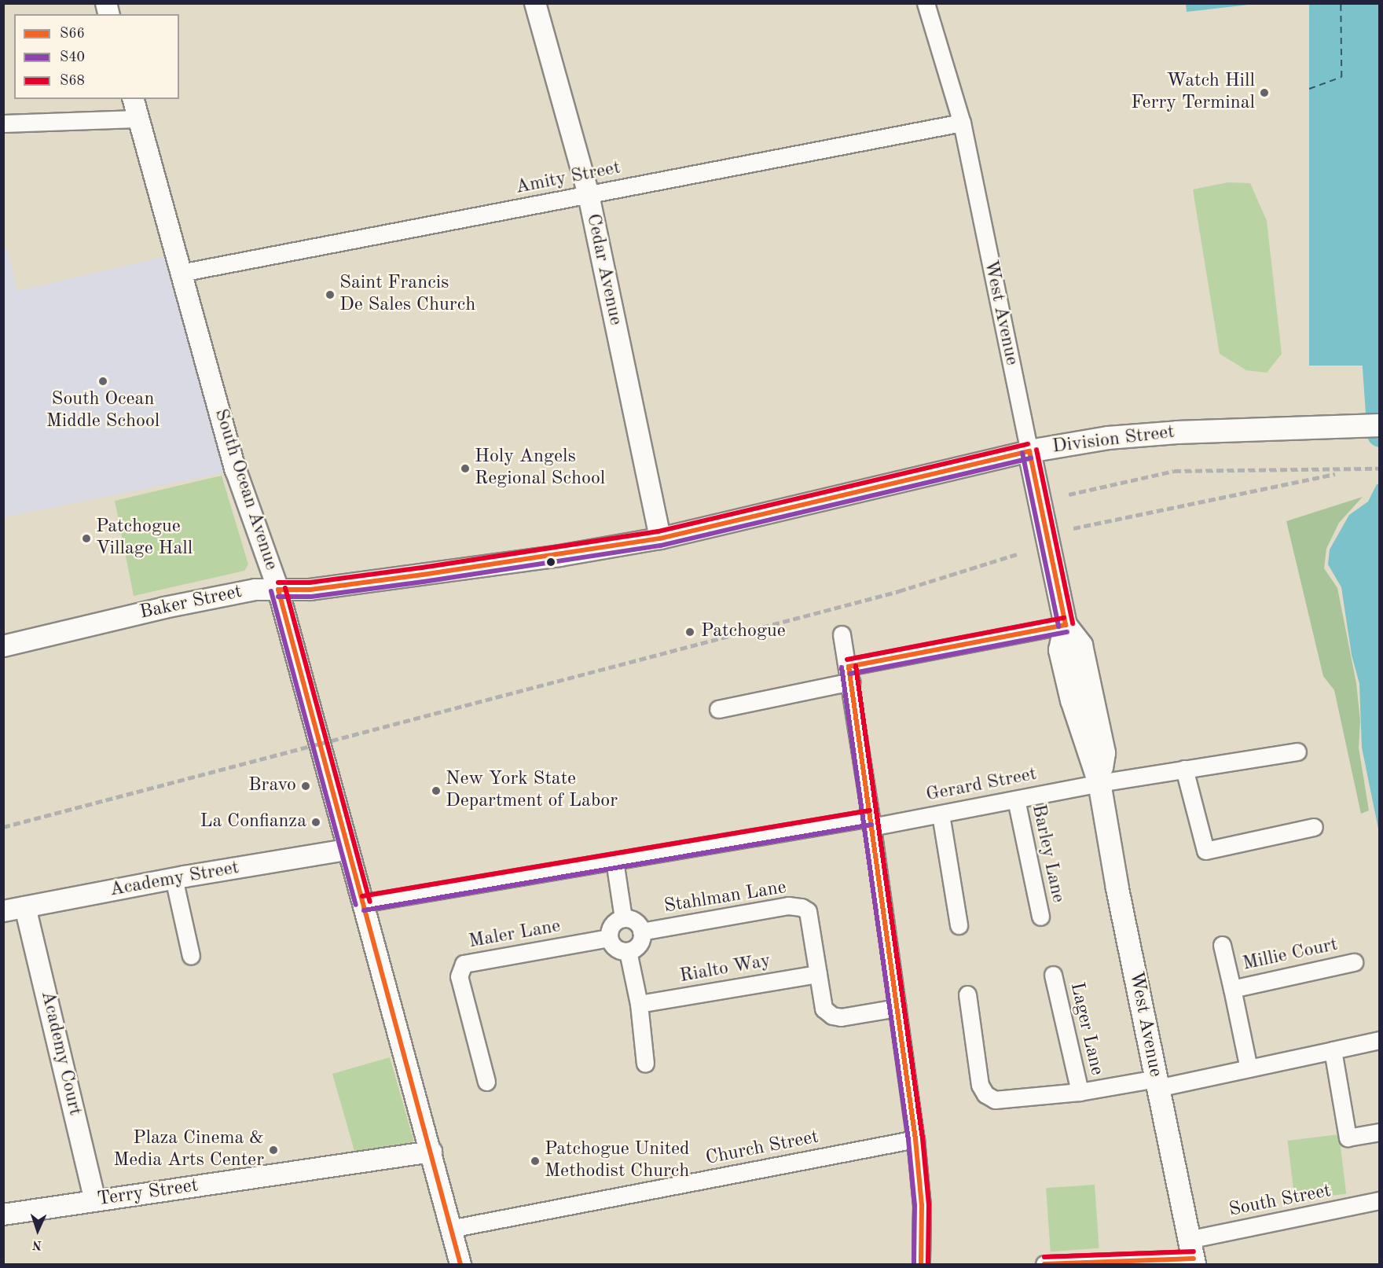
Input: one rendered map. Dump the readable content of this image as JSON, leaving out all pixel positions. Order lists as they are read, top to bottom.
{
  "streets": {
    "main road": ["West Avenue", "Division Street"],
    "street": [
      "Amity Street",
      "Cedar Avenue",
      "South Ocean Avenue",
      "Baker Street",
      "Gerard Street",
      "Barley Lane",
      "Academy Street",
      "Stahlman Lane",
      "Maler Lane",
      "Millie Court",
      "Rialto Way",
      "Lager Lane",
      "Academy Court",
      "Church Street",
      "Terry Street",
      "South Street"
    ]
  },
  "crossings": [
    ["Amity Street", "Cedar Avenue"],
    ["Amity Street", "West Avenue"],
    ["Amity Street", "South Ocean Avenue"],
    ["Cedar Avenue", "Division Street"],
    ["Cedar Avenue", "Baker Street"],
    ["West Avenue", "Division Street"],
    ["West Avenue", "Gerard Street"],
    ["West Avenue", "Lager Lane"],
    ["West Avenue", "South Street"],
    ["Division Street", "Baker Street"],
    ["South Ocean Avenue", "Baker Street"],
    ["South Ocean Avenue", "Gerard Street"],
    ["South Ocean Avenue", "Academy Street"],
    ["South Ocean Avenue", "Church Street"],
    ["South Ocean Avenue", "Terry Street"],
    ["Gerard Street", "Barley Lane"],
    ["Academy Street", "Academy Court"],
    ["Stahlman Lane", "Maler Lane"],
    ["Stahlman Lane", "Rialto Way"],
    ["Academy Court", "Terry Street"]
  ],
  "places": [
    "Watch Hill Ferry Terminal",
    "Saint Francis De Sales Church",
    "South Ocean Middle School",
    "Holy Angels Regional School",
    "Patchogue Village Hall",
    "Patchogue",
    "Bravo",
    "New York State Department of Labor",
    "La Confianza",
    "Plaza Cinema & Media Arts Center",
    "Patchogue United Methodist Church"
  ],
  "lines": ["transit line S68", "transit line S66", "transit line S40"],
  "legend": ["S66", "S40", "S68"],
  "north": "bottom"
}
